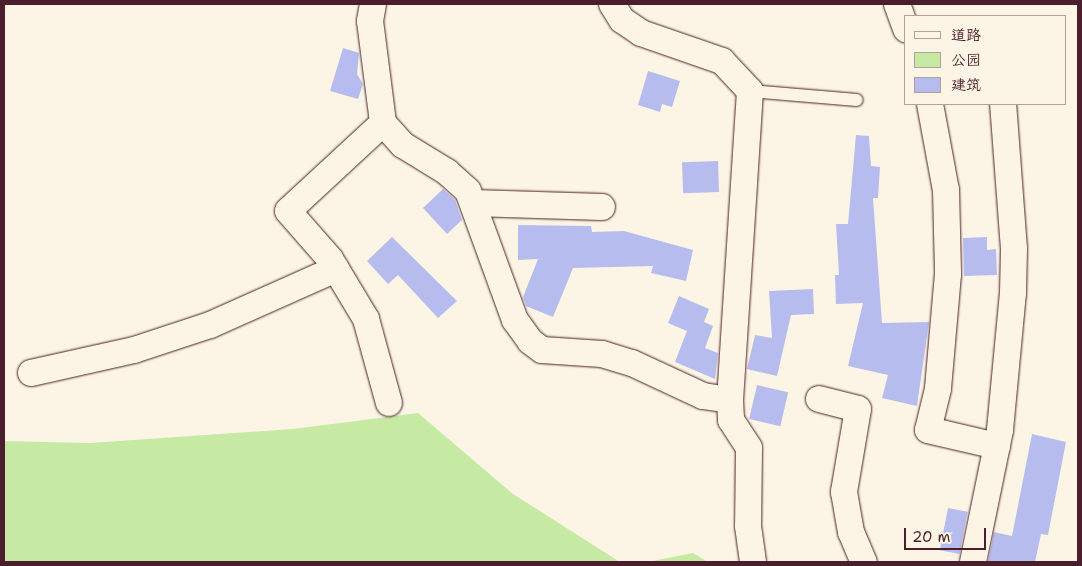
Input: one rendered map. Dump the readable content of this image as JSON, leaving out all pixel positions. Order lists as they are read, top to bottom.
{
  "legend": ["道路", "公园", "建筑"],
  "scale_bar": "20 m"
}
